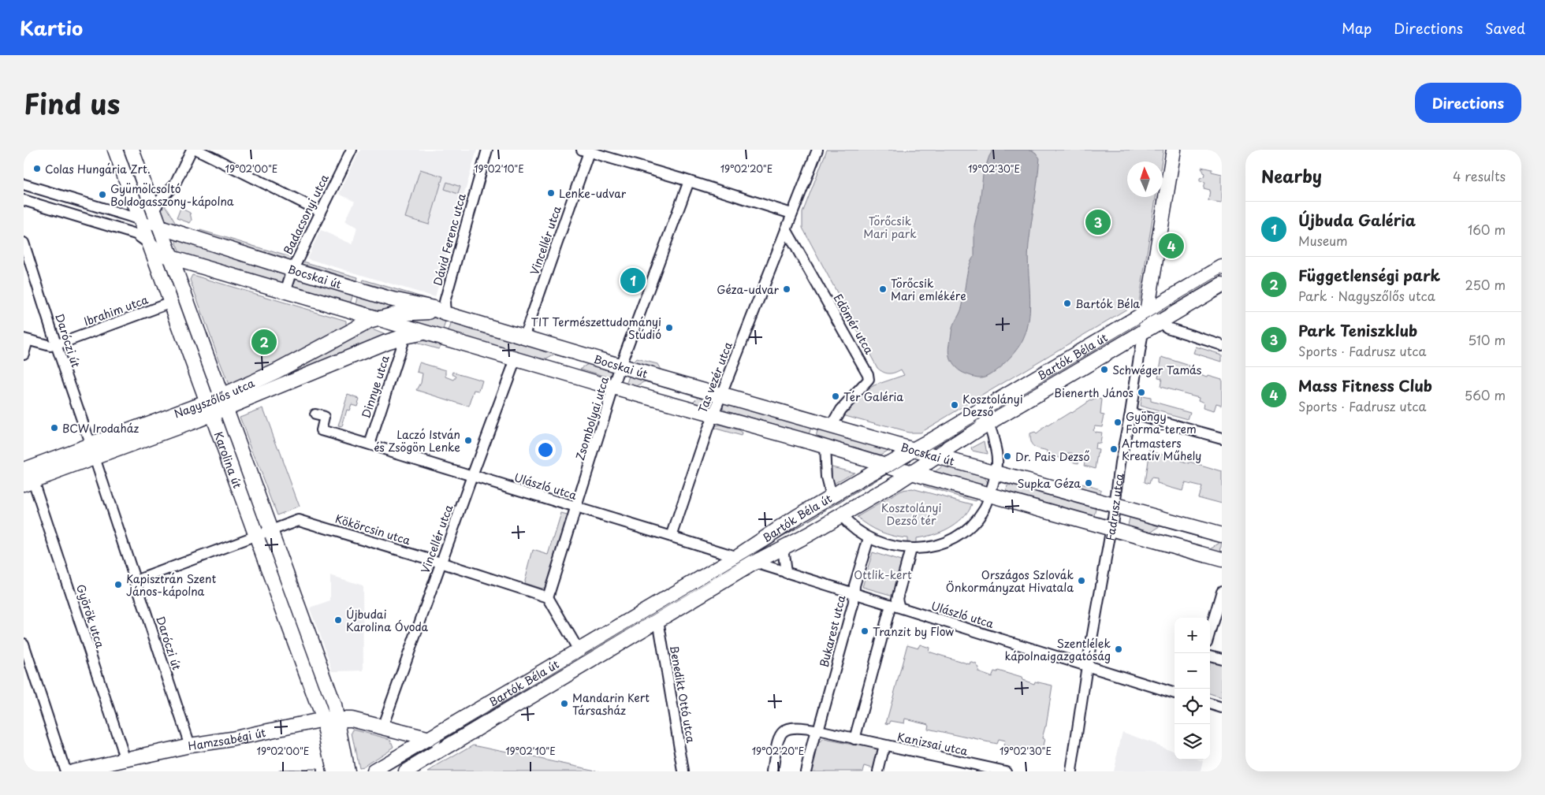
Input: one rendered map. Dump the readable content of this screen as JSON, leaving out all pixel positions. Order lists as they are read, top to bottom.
{
  "streets": {
    "main road": [
      "Bocskai út",
      "Bartók Béla út",
      "Nagyszőlős utca",
      "Karolina út",
      "Fadrusz utca",
      "Hamzsabégi út"
    ],
    "street": [
      "Badacsonyi utca",
      "Dávid Ferenc utca",
      "Vincellér utca",
      "Ibrahim utca",
      "Edömér utca",
      "Daróczi út",
      "Tas vezér utca",
      "Dinnye utca",
      "Zsombolyai utca",
      "Ulászló utca",
      "Kökörcsin utca",
      "Györök utca",
      "Bukarest utca",
      "Benedikt Ottó utca",
      "Kanizsai utca"
    ]
  },
  "crossings": [
    ["Badacsonyi utca", "Bocskai út"],
    ["Dávid Ferenc utca", "Bocskai út"],
    ["Dávid Ferenc utca", "Nagyszőlős utca"],
    ["Vincellér utca", "Bocskai út"],
    ["Vincellér utca", "Ulászló utca"],
    ["Vincellér utca", "Kökörcsin utca"],
    ["Vincellér utca", "Hamzsabégi út"],
    ["Bocskai út", "Edömér utca"],
    ["Bocskai út", "Bartók Béla út"],
    ["Bocskai út", "Tas vezér utca"],
    ["Bocskai út", "Dinnye utca"],
    ["Bocskai út", "Nagyszőlős utca"],
    ["Bocskai út", "Zsombolyai utca"],
    ["Bocskai út", "Karolina út"],
    ["Bocskai út", "Fadrusz utca"],
    ["Ibrahim utca", "Daróczi út"],
    ["Ibrahim utca", "Karolina út"],
    ["Edömér utca", "Tas vezér utca"],
    ["Daróczi út", "Nagyszőlős utca"],
    ["Daróczi út", "Kökörcsin utca"],
    ["Daróczi út", "Hamzsabégi út"],
    ["Bartók Béla út", "Ulászló utca"],
    ["Bartók Béla út", "Fadrusz utca"],
    ["Bartók Béla út", "Benedikt Ottó utca"],
    ["Bartók Béla út", "Hamzsabégi út"],
    ["Tas vezér utca", "Ulászló utca"],
    ["Dinnye utca", "Ulászló utca"],
    ["Nagyszőlős utca", "Karolina út"],
    ["Nagyszőlős utca", "Györök utca"],
    ["Zsombolyai utca", "Ulászló utca"],
    ["Zsombolyai utca", "Kökörcsin utca"],
    ["Karolina út", "Kökörcsin utca"],
    ["Karolina út", "Hamzsabégi út"],
    ["Ulászló utca", "Fadrusz utca"],
    ["Ulászló utca", "Bukarest utca"],
    ["Györök utca", "Hamzsabégi út"]
  ],
  "parks": ["Törőcsik Mari park", "Kosztolányi Dezső tér", "Ottlik-kert"],
  "places": [
    "Colas Hungária Zrt.",
    "Lenke-udvar",
    "Gyümölcsoltó Boldogasszony-kápolna",
    "Géza-udvar",
    "Törőcsik Mari emlékére",
    "Bartók Béla",
    "TIT Természettudományi Stúdió",
    "Schwéger Tamás",
    "Bienerth János",
    "Tér Galéria",
    "Kosztolányi Dezső",
    "Gyöngy Forma-terem",
    "BCW Irodaház",
    "Laczó István és Zsögön Lenke",
    "Artmasters Kreatív Műhely",
    "Dr. Pais Dezső",
    "Supka Géza",
    "Országos Szlovák Önkormányzat Hivatala",
    "Kapisztrán Szent János-kápolna",
    "Újbudai Karolina Óvoda",
    "Tranzit by Flow",
    "Szentlélek kápolnaigazgatóság",
    "Mandarin Kert Társasház"
  ],
  "north": "top",
  "page": {
    "header": "Kartio",
    "nav": ["Map", "Directions", "Saved"],
    "title": "Find us",
    "buttons": "Directions",
    "heading": ["Nearby", "4 results"],
    "list": [
      {
        "mark": "1",
        "name": "Újbuda Galéria",
        "note": "Museum",
        "value": "160 m"
      },
      {
        "mark": "2",
        "name": "Függetlenségi park",
        "note": "Park · Nagyszőlős utca",
        "value": "250 m"
      },
      {
        "mark": "3",
        "name": "Park Teniszklub",
        "note": "Sports · Fadrusz utca",
        "value": "510 m"
      },
      {
        "mark": "4",
        "name": "Mass Fitness Club",
        "note": "Sports · Fadrusz utca",
        "value": "560 m"
      }
    ],
    "pins": [
      "3",
      "4",
      "1",
      "2"
    ],
    "map_buttons": ["+", "−"]
  },
  "coordinates": [
    "19°02'00\"E",
    "19°02'10\"E",
    "19°02'20\"E",
    "19°02'30\"E"
  ]
}
